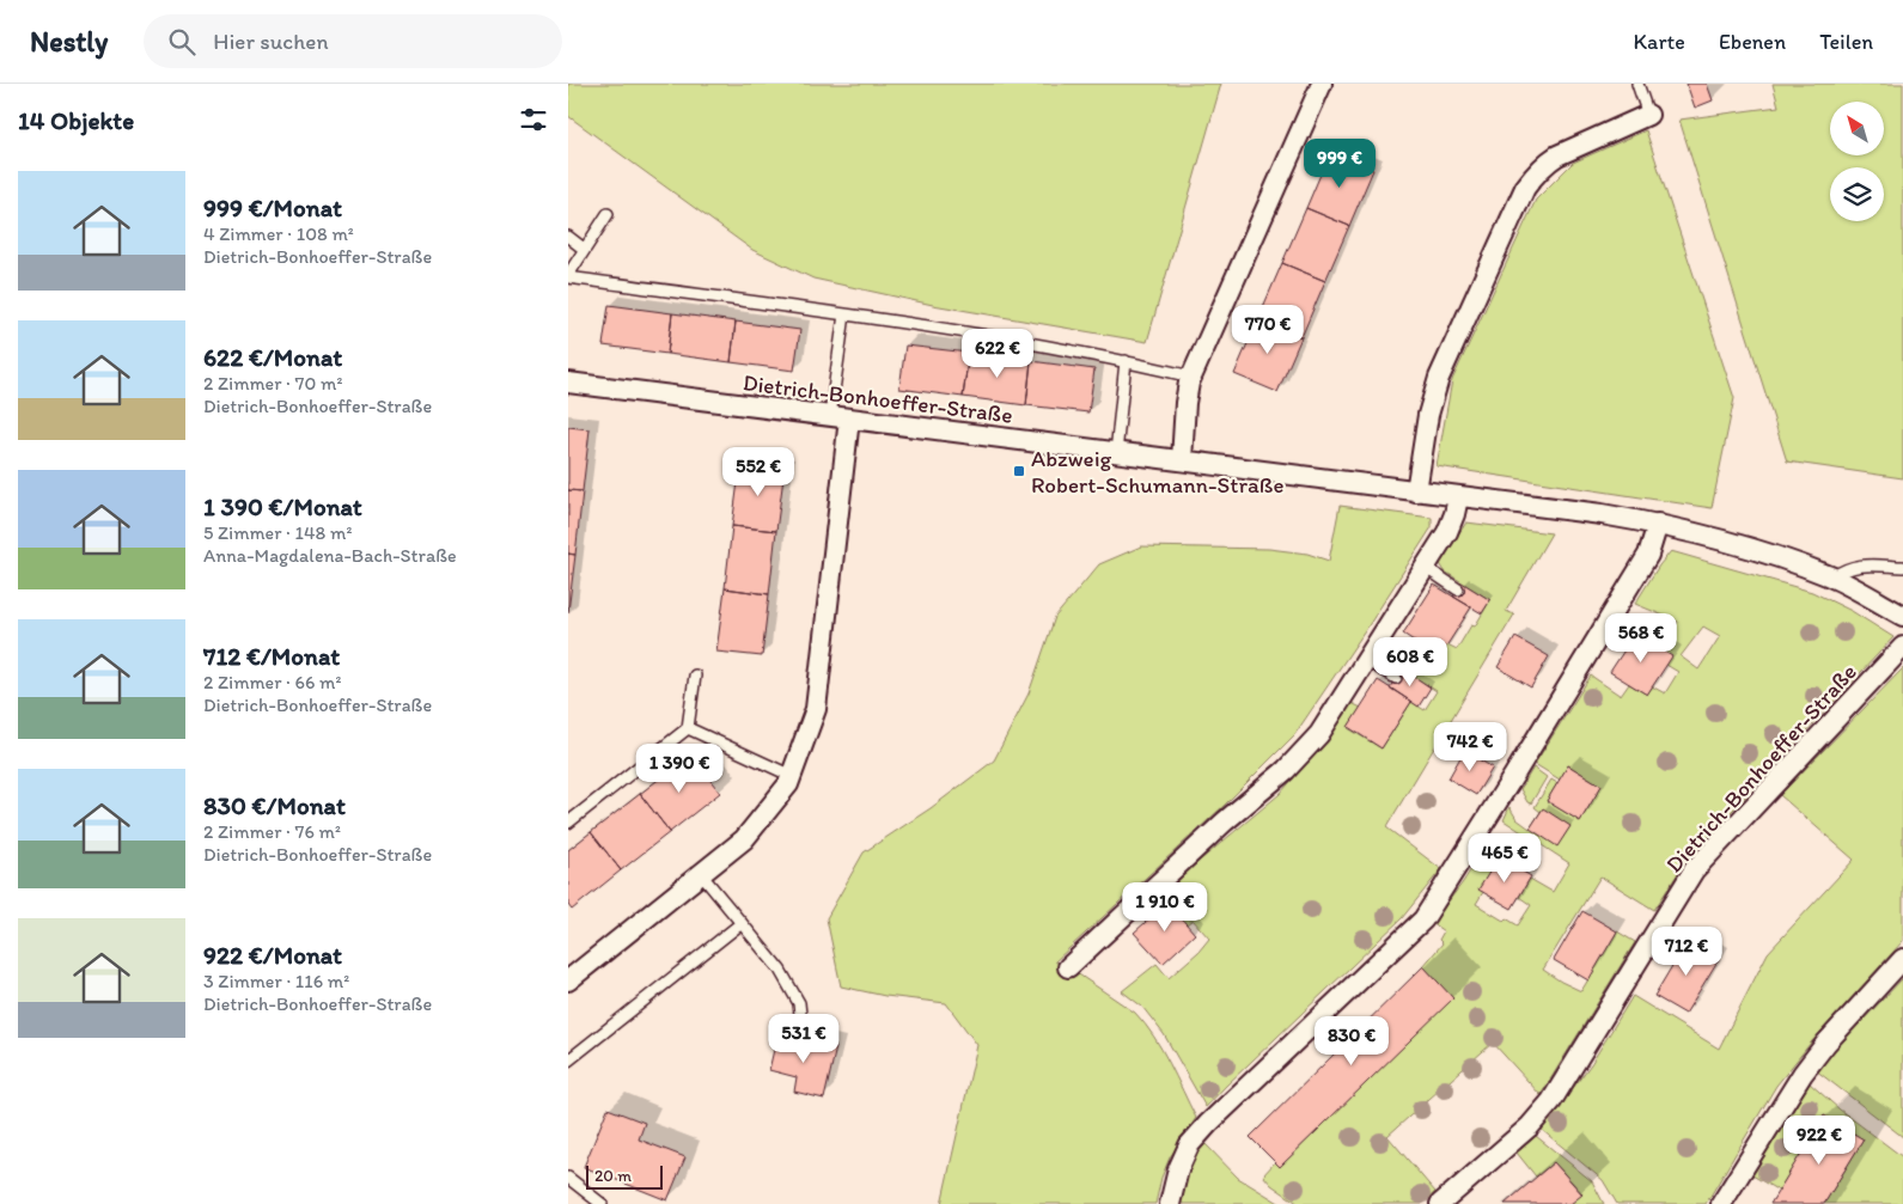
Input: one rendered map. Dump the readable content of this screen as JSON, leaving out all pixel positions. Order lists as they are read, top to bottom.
{
  "streets": {
    "street": ["Dietrich-Bonhoeffer-Straße"]
  },
  "places": {
    "transit": ["Abzweig Robert-Schumann-Straße"]
  },
  "scale_bar": "20 m",
  "north": "top left",
  "page": {
    "header": "Nestly",
    "search": "Hier suchen",
    "nav": ["Karte", "Ebenen", "Teilen"],
    "heading": "14 Objekte",
    "price": [
      "999 €",
      "770 €",
      "622 €",
      "552 €",
      "568 €",
      "608 €",
      "742 €",
      "1 390 €",
      "465 €",
      "1 910 €",
      "712 €",
      "531 €",
      "830 €",
      "922 €"
    ],
    "list": [
      {
        "name": "999 €/Monat",
        "note": "4 Zimmer · 108 m² · Dietrich-Bonhoeffer-Straße"
      },
      {
        "name": "622 €/Monat",
        "note": "2 Zimmer · 70 m² · Dietrich-Bonhoeffer-Straße"
      },
      {
        "name": "1 390 €/Monat",
        "note": "5 Zimmer · 148 m² · Anna-Magdalena-Bach-Straße"
      },
      {
        "name": "712 €/Monat",
        "note": "2 Zimmer · 66 m² · Dietrich-Bonhoeffer-Straße"
      },
      {
        "name": "830 €/Monat",
        "note": "2 Zimmer · 76 m² · Dietrich-Bonhoeffer-Straße"
      },
      {
        "name": "922 €/Monat",
        "note": "3 Zimmer · 116 m² · Dietrich-Bonhoeffer-Straße"
      }
    ],
    "scale": "20 m"
  }
}
